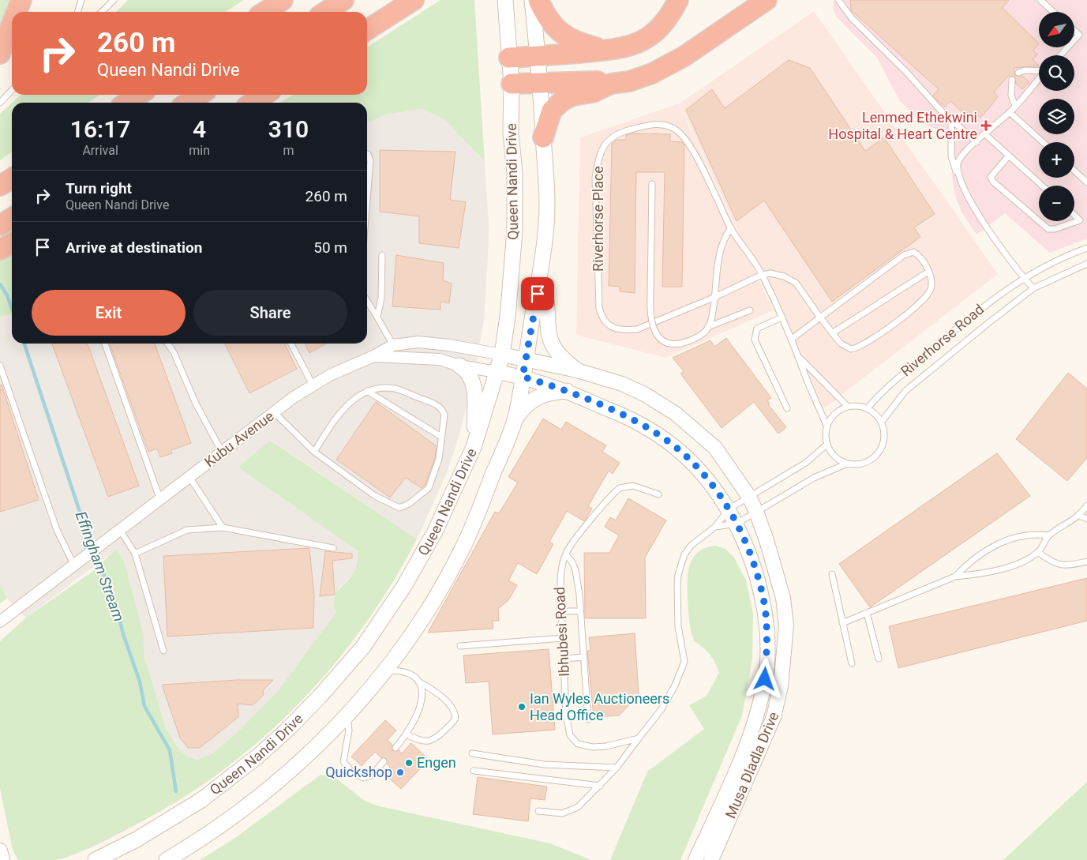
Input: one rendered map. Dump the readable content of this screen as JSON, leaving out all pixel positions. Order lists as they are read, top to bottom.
{
  "streets": {
    "main road": ["Queen Nandi Drive"],
    "street": ["Kubu Avenue", "Musa Dladla Drive"],
    "lane": ["Riverhorse Place", "Riverhorse Road", "Ibhubesi Road"]
  },
  "crossings": [
    ["Queen Nandi Drive", "Kubu Avenue"],
    ["Queen Nandi Drive", "Musa Dladla Drive"],
    ["Riverhorse Place", "Riverhorse Road"],
    ["Kubu Avenue", "Musa Dladla Drive"]
  ],
  "water": ["Effingham Stream"],
  "places": {
    "health": ["Lenmed Ethekwini Hospital & Heart Centre"],
    "other": ["Ian Wyles Auctioneers Head Office", "Engen", "Quickshop"]
  },
  "north": "bottom left",
  "page": {
    "map_buttons": ["+", "−"],
    "turn": ["260 m", "Queen Nandi Drive"],
    "eta": [
      "16:17",
      "Arrival",
      "4",
      "min",
      "310",
      "m"
    ],
    "list": [
      {
        "name": "Turn right",
        "note": "Queen Nandi Drive",
        "value": "260 m"
      },
      {
        "name": "Arrive at destination",
        "value": "50 m"
      }
    ],
    "buttons": ["Exit", "Share"]
  }
}
